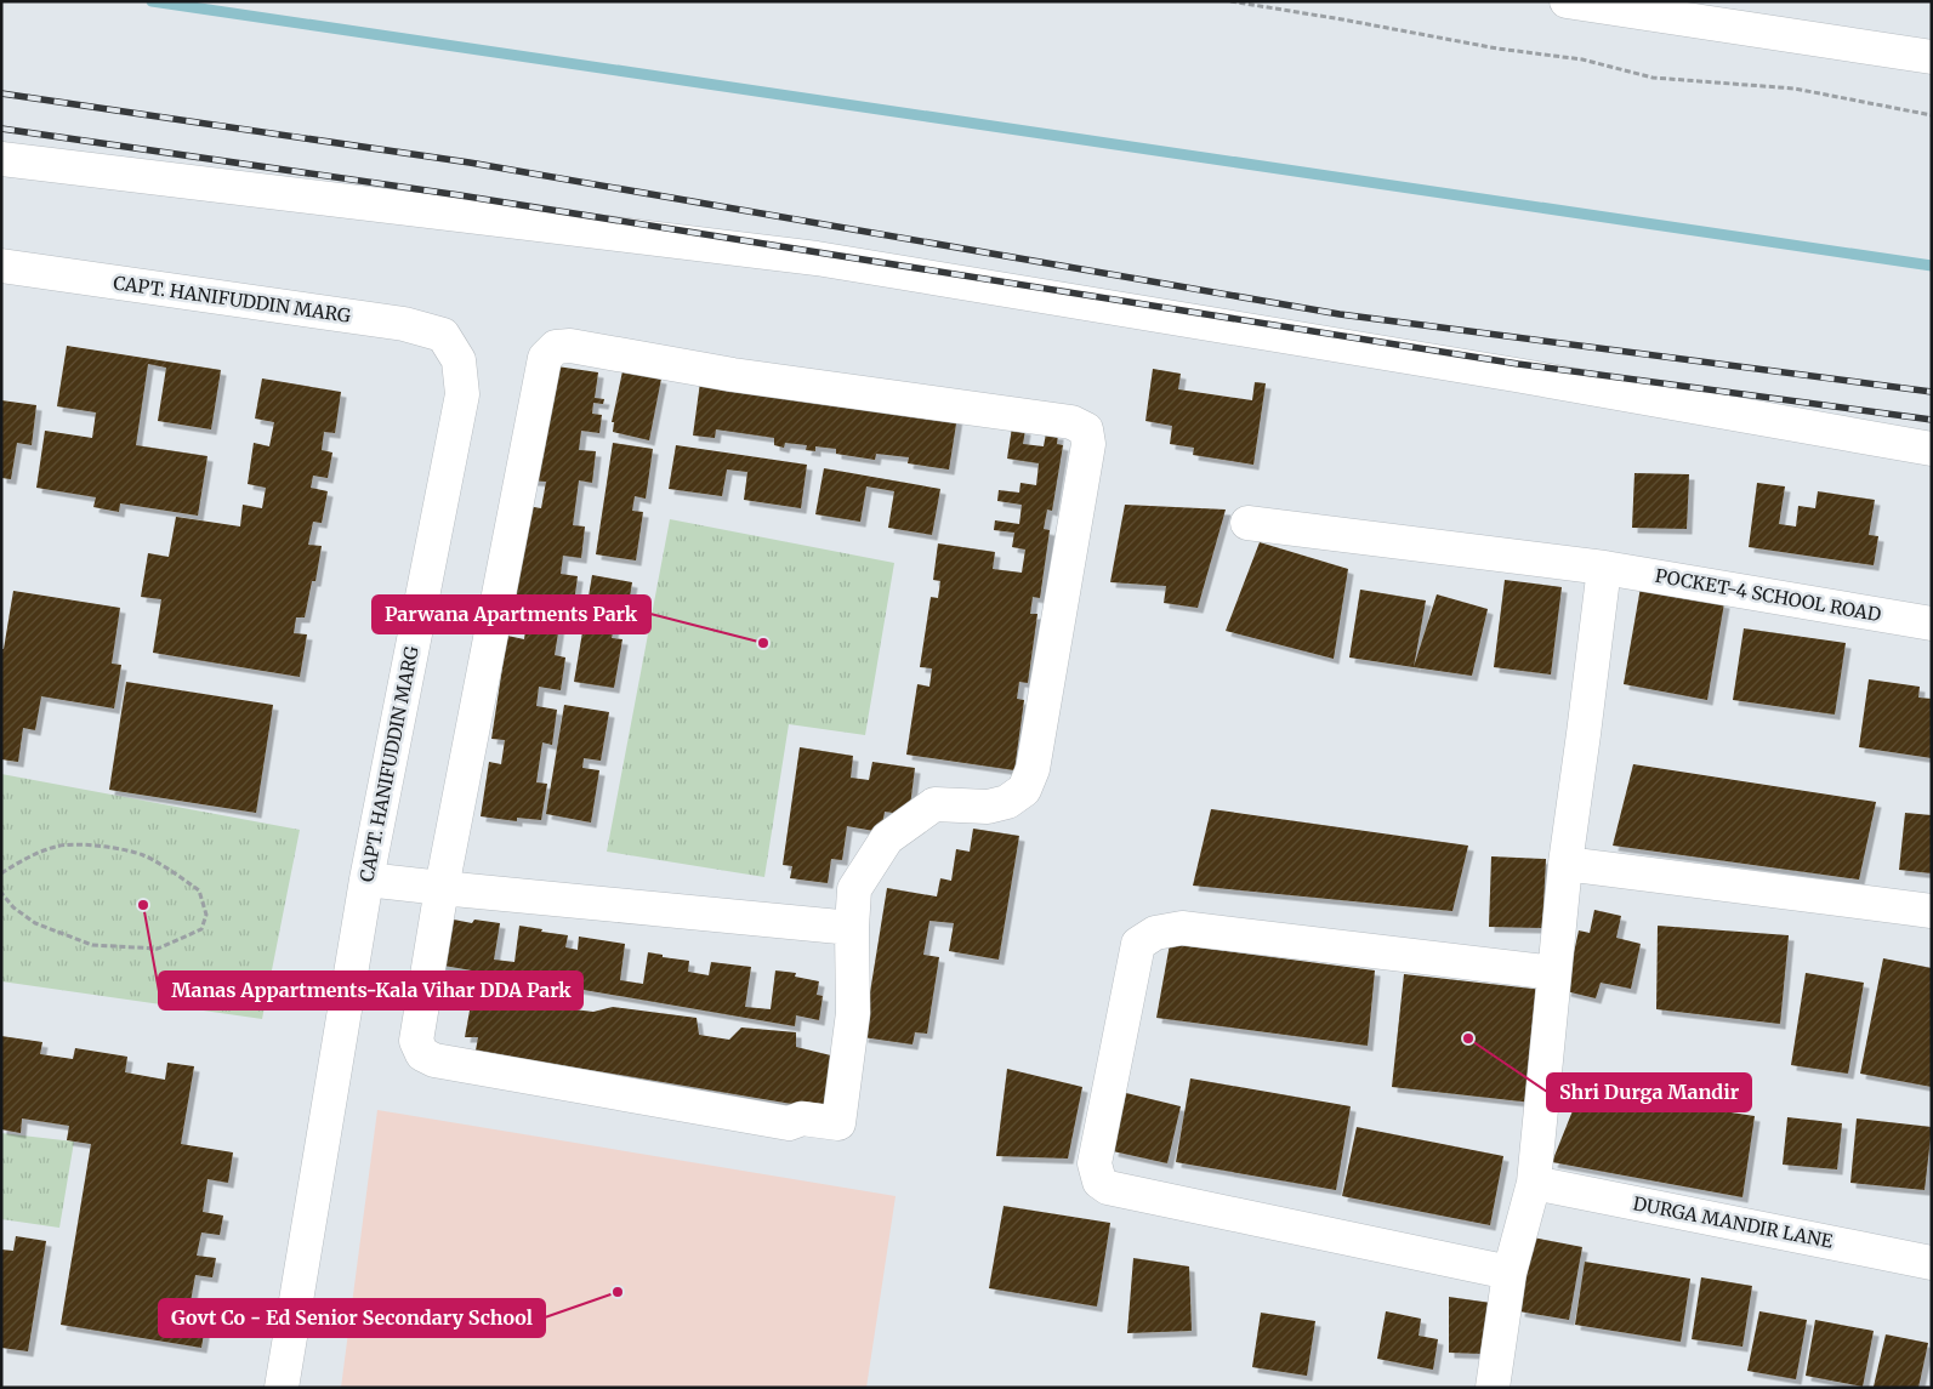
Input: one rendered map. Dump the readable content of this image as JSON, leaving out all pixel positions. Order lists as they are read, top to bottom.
{
  "streets": {
    "main road": ["CAPT. HANIFUDDIN MARG", "POCKET-4 SCHOOL ROAD", "DURGA MANDIR LANE"]
  },
  "places": [
    "Parwana Apartments Park",
    "Manas Appartments-Kala Vihar DDA Park",
    "Shri Durga Mandir",
    "Govt Co - Ed Senior Secondary School"
  ]
}
